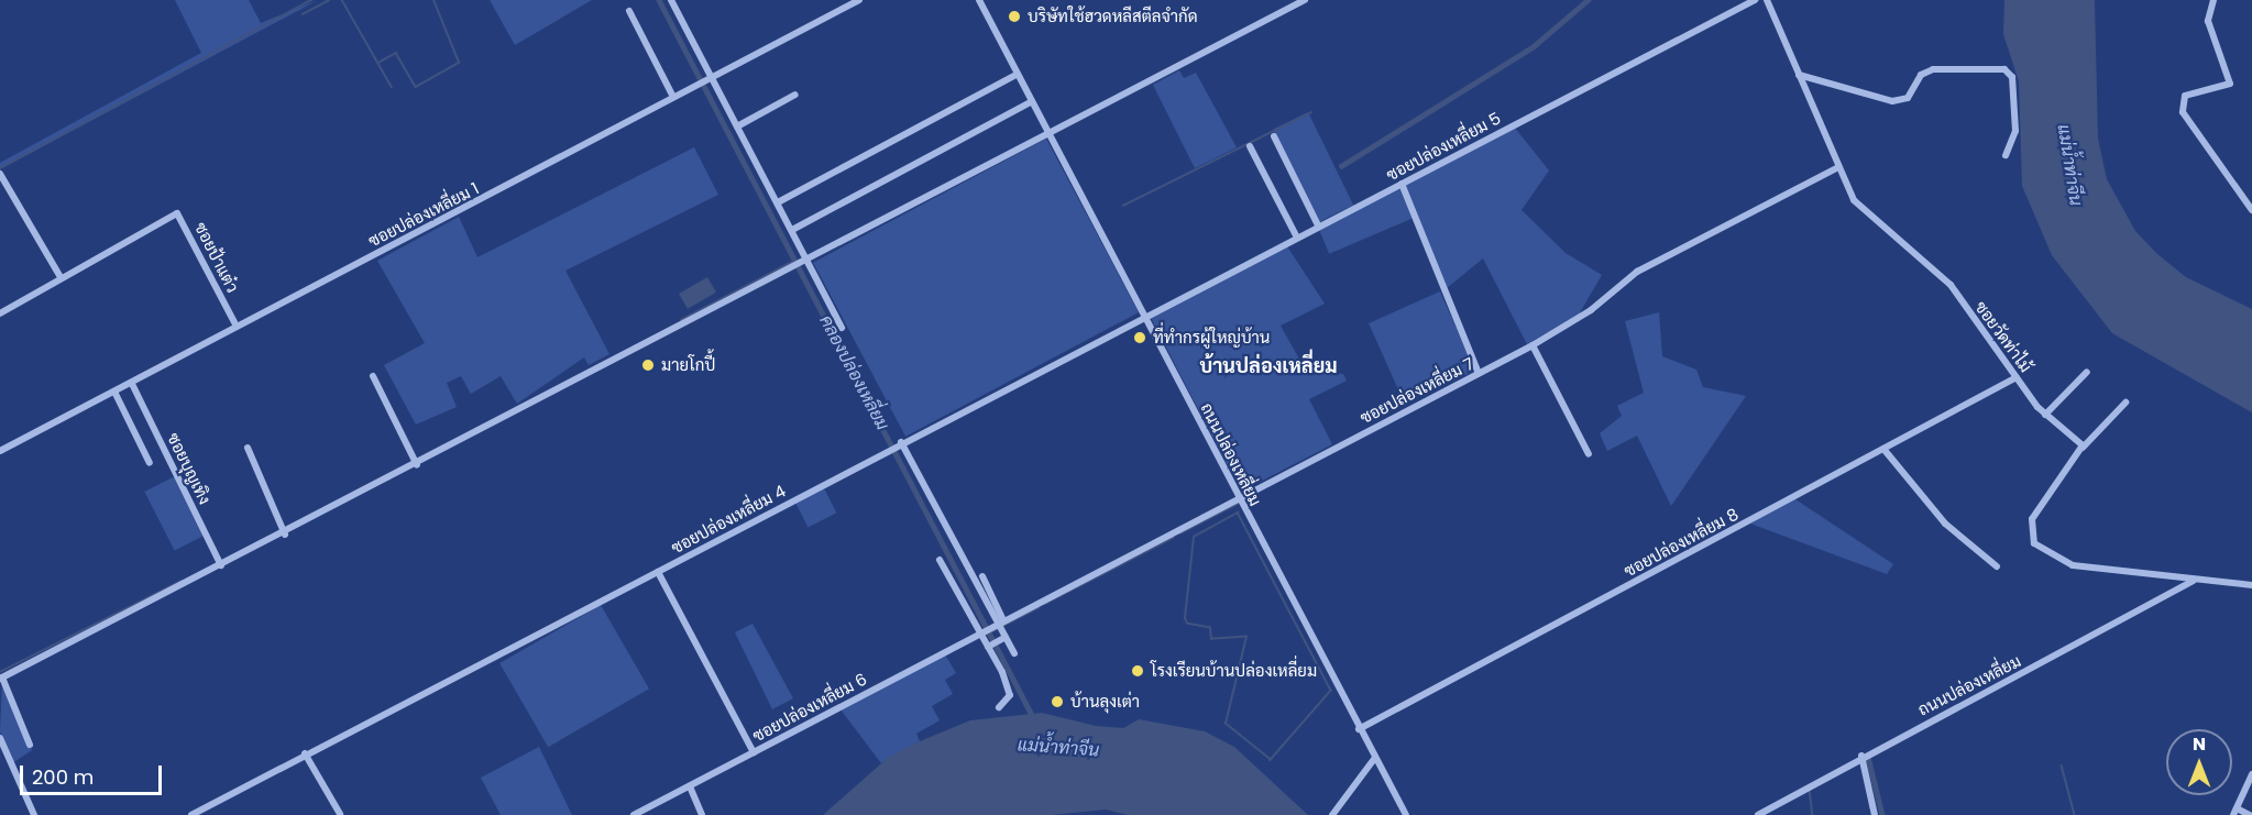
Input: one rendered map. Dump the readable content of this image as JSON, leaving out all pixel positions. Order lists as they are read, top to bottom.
{
  "streets": {
    "street": [
      "ซอยปล่องเหลี่ยม 5",
      "ซอยปล่องเหลี่ยม 1",
      "ซอยป้าแต๋ว",
      "ซอยวัดท่าไม้",
      "ซอยปล่องเหลี่ยม 7",
      "ถนนปล่องเหลี่ยม",
      "ซอยบุญเทิง",
      "ซอยปล่องเหลี่ยม 4",
      "ซอยปล่องเหลี่ยม 8",
      "ซอยปล่องเหลี่ยม 6"
    ]
  },
  "crossings": [
    ["ซอยปล่องเหลี่ยม 5", "ถนนปล่องเหลี่ยม"],
    ["ซอยปล่องเหลี่ยม 5", "ซอยปล่องเหลี่ยม 4"],
    ["ซอยปล่องเหลี่ยม 1", "ซอยป้าแต๋ว"],
    ["ซอยปล่องเหลี่ยม 1", "ซอยบุญเทิง"],
    ["ซอยวัดท่าไม้", "ซอยปล่องเหลี่ยม 7"],
    ["ซอยวัดท่าไม้", "ซอยปล่องเหลี่ยม 8"],
    ["ซอยปล่องเหลี่ยม 7", "ถนนปล่องเหลี่ยม"],
    ["ซอยปล่องเหลี่ยม 7", "ซอยปล่องเหลี่ยม 6"],
    ["ถนนปล่องเหลี่ยม", "ซอยปล่องเหลี่ยม 4"],
    ["ถนนปล่องเหลี่ยม", "ซอยปล่องเหลี่ยม 8"]
  ],
  "districts": ["บ้านปล่องเหลี่ยม"],
  "water": ["แม่น้ำท่าจีน", "คลองปล่องเหลี่ยม"],
  "places": [
    "บริษัทใช้ฮวดหลีสตีลจำกัด",
    "ที่ทำกรผู้ใหญ่บ้าน",
    "มายโกปี้",
    "โรงเรียนบ้านปล่องเหลี่ยม",
    "บ้านลุงเต่า"
  ],
  "scale_bar": "200 m",
  "north": "top"
}
